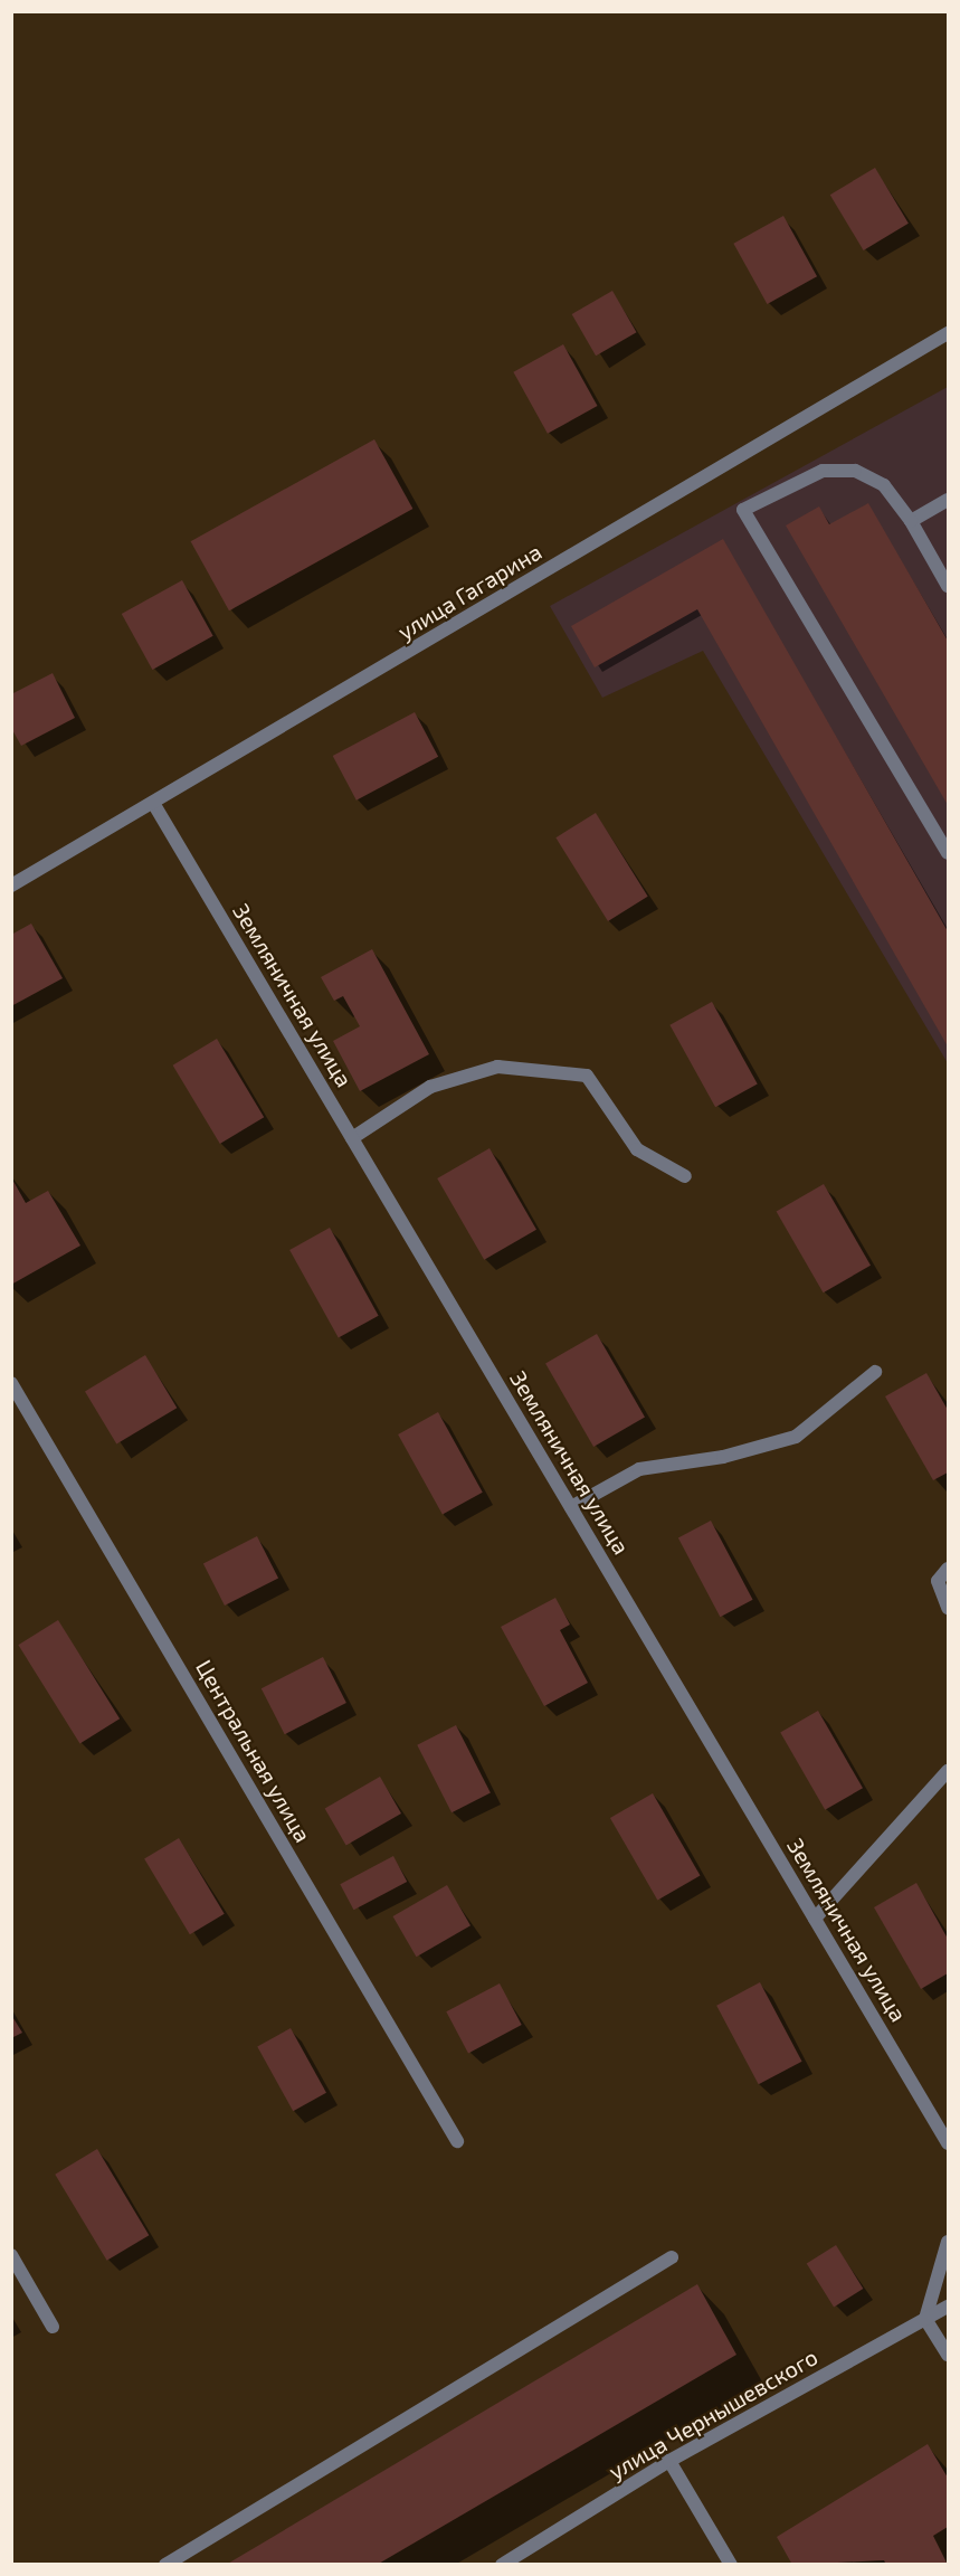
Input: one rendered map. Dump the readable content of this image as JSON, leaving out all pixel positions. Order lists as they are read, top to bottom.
{
  "streets": {
    "street": [
      "улица Гагарина",
      "Земляничная улица",
      "Центральная улица",
      "улица Чернышевского"
    ]
  },
  "crossings": [
    ["улица Гагарина", "Земляничная улица"]
  ]
}
